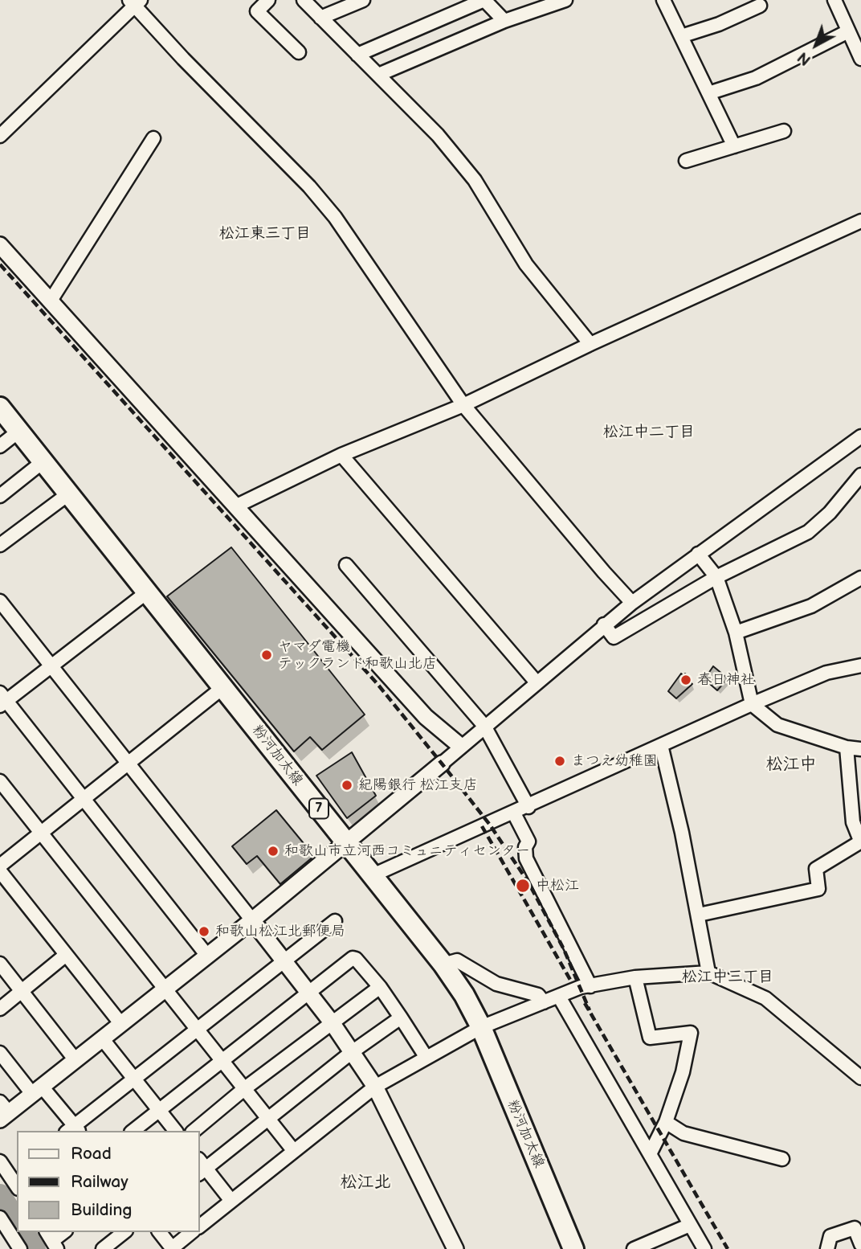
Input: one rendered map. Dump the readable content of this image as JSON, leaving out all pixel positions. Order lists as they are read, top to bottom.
{
  "streets": {
    "main road": ["粉河加太線", "7"]
  },
  "districts": [
    "松江東三丁目",
    "松江中二丁目",
    "松江中",
    "松江中三丁目",
    "松江北"
  ],
  "places": [
    "ヤマダ電機 テックランド和歌山北店",
    "春日神社",
    "まつえ幼稚園",
    "紀陽銀行 松江支店",
    "和歌山市立河西コミュニティセンター",
    "中松江",
    "和歌山松江北郵便局"
  ],
  "legend": ["Road", "Railway", "Building"],
  "north": "bottom left"
}
